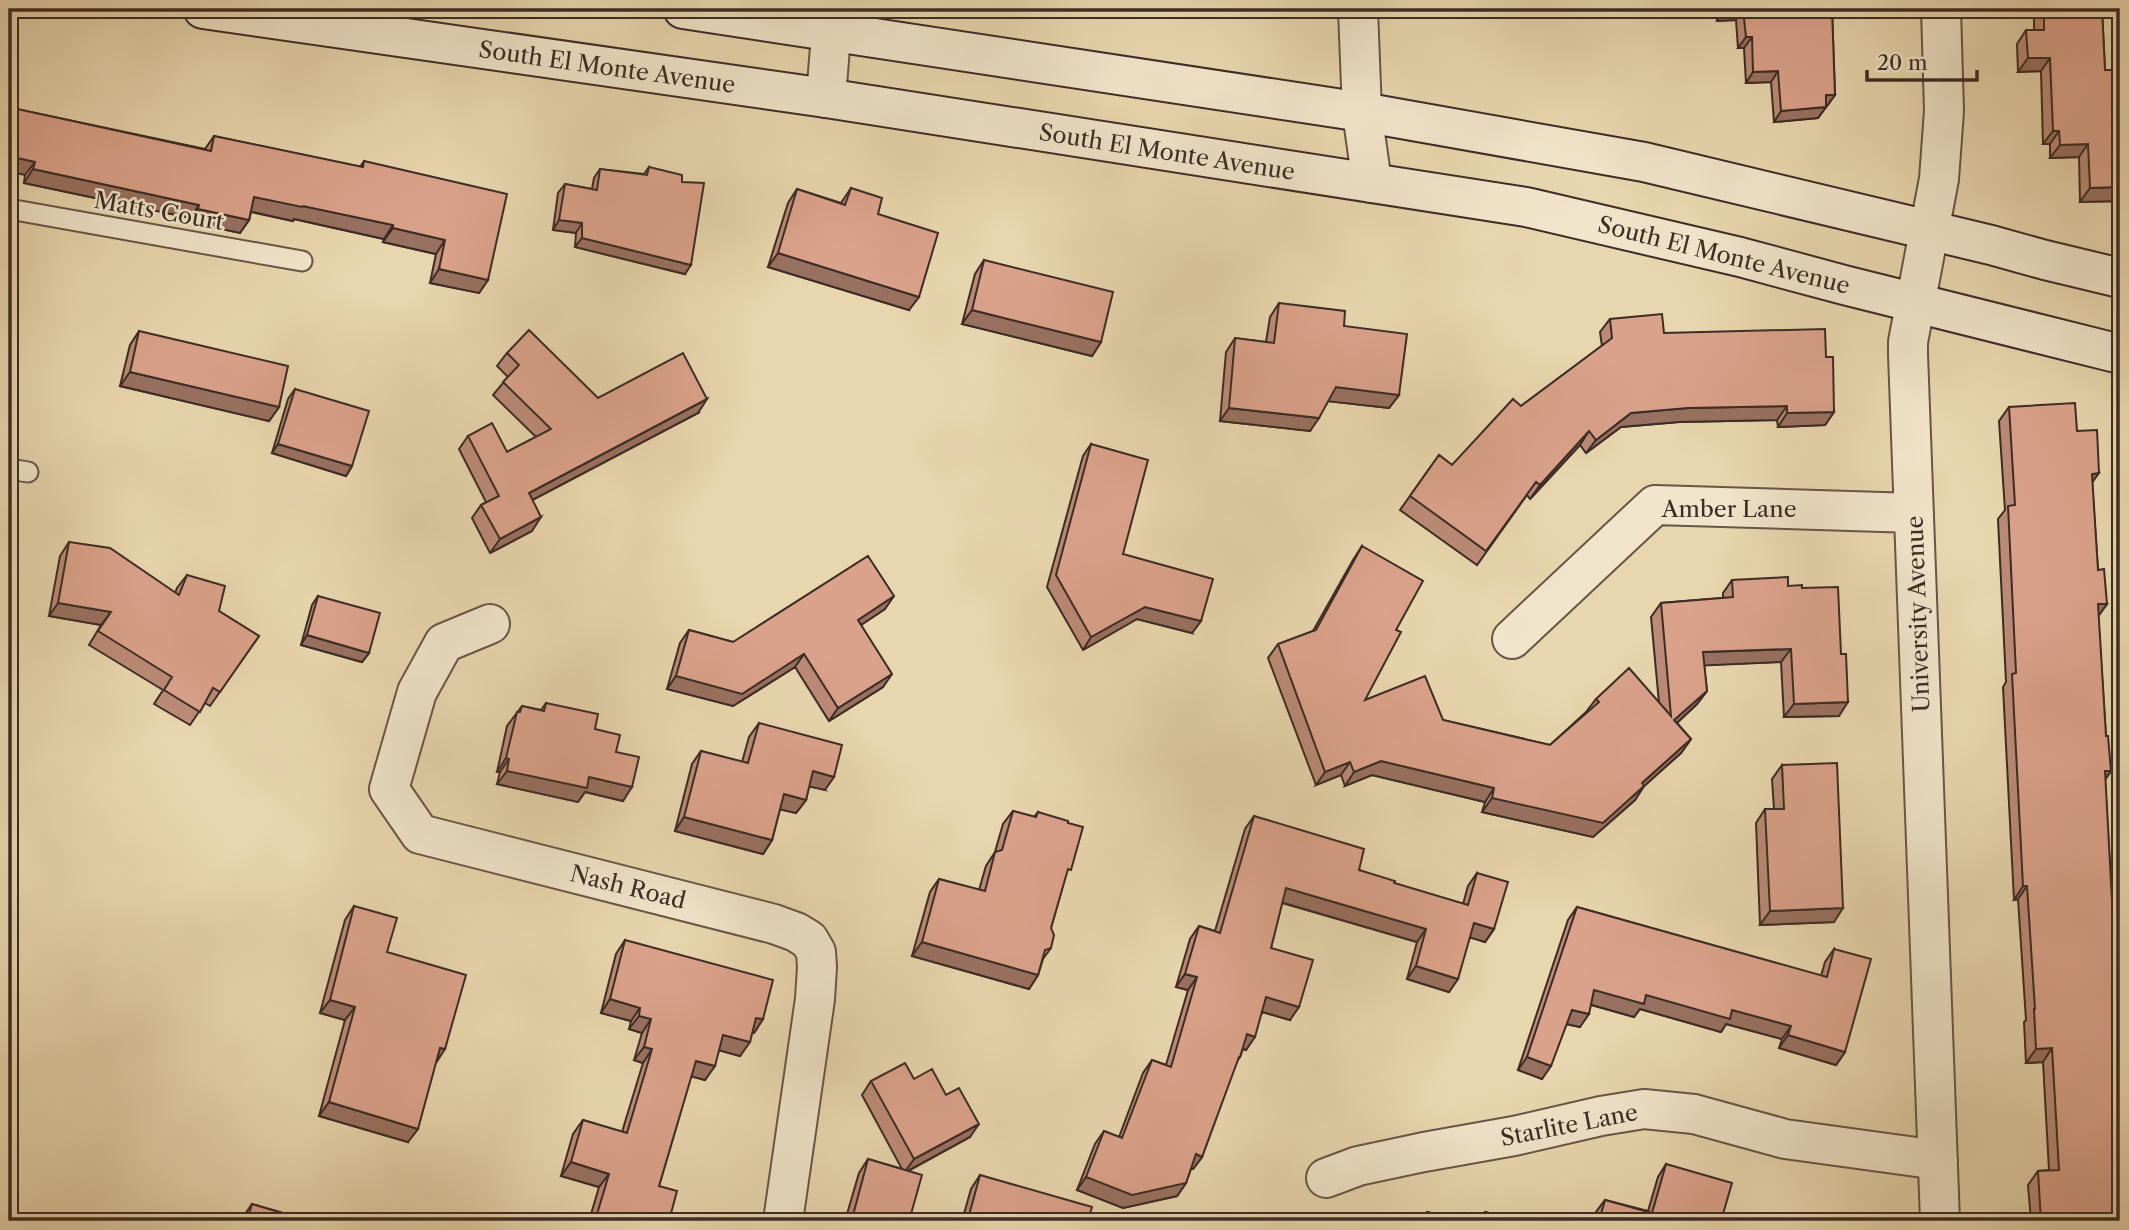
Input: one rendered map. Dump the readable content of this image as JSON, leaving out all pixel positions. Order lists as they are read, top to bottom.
{
  "streets": {
    "street": [
      "South El Monte Avenue",
      "Amber Lane",
      "University Avenue",
      "Nash Road",
      "Starlite Lane"
    ],
    "lane": ["Matts Court"]
  },
  "crossings": [
    ["South El Monte Avenue", "University Avenue"],
    ["Amber Lane", "University Avenue"],
    ["University Avenue", "Starlite Lane"]
  ],
  "scale_bar": "20 m"
}
